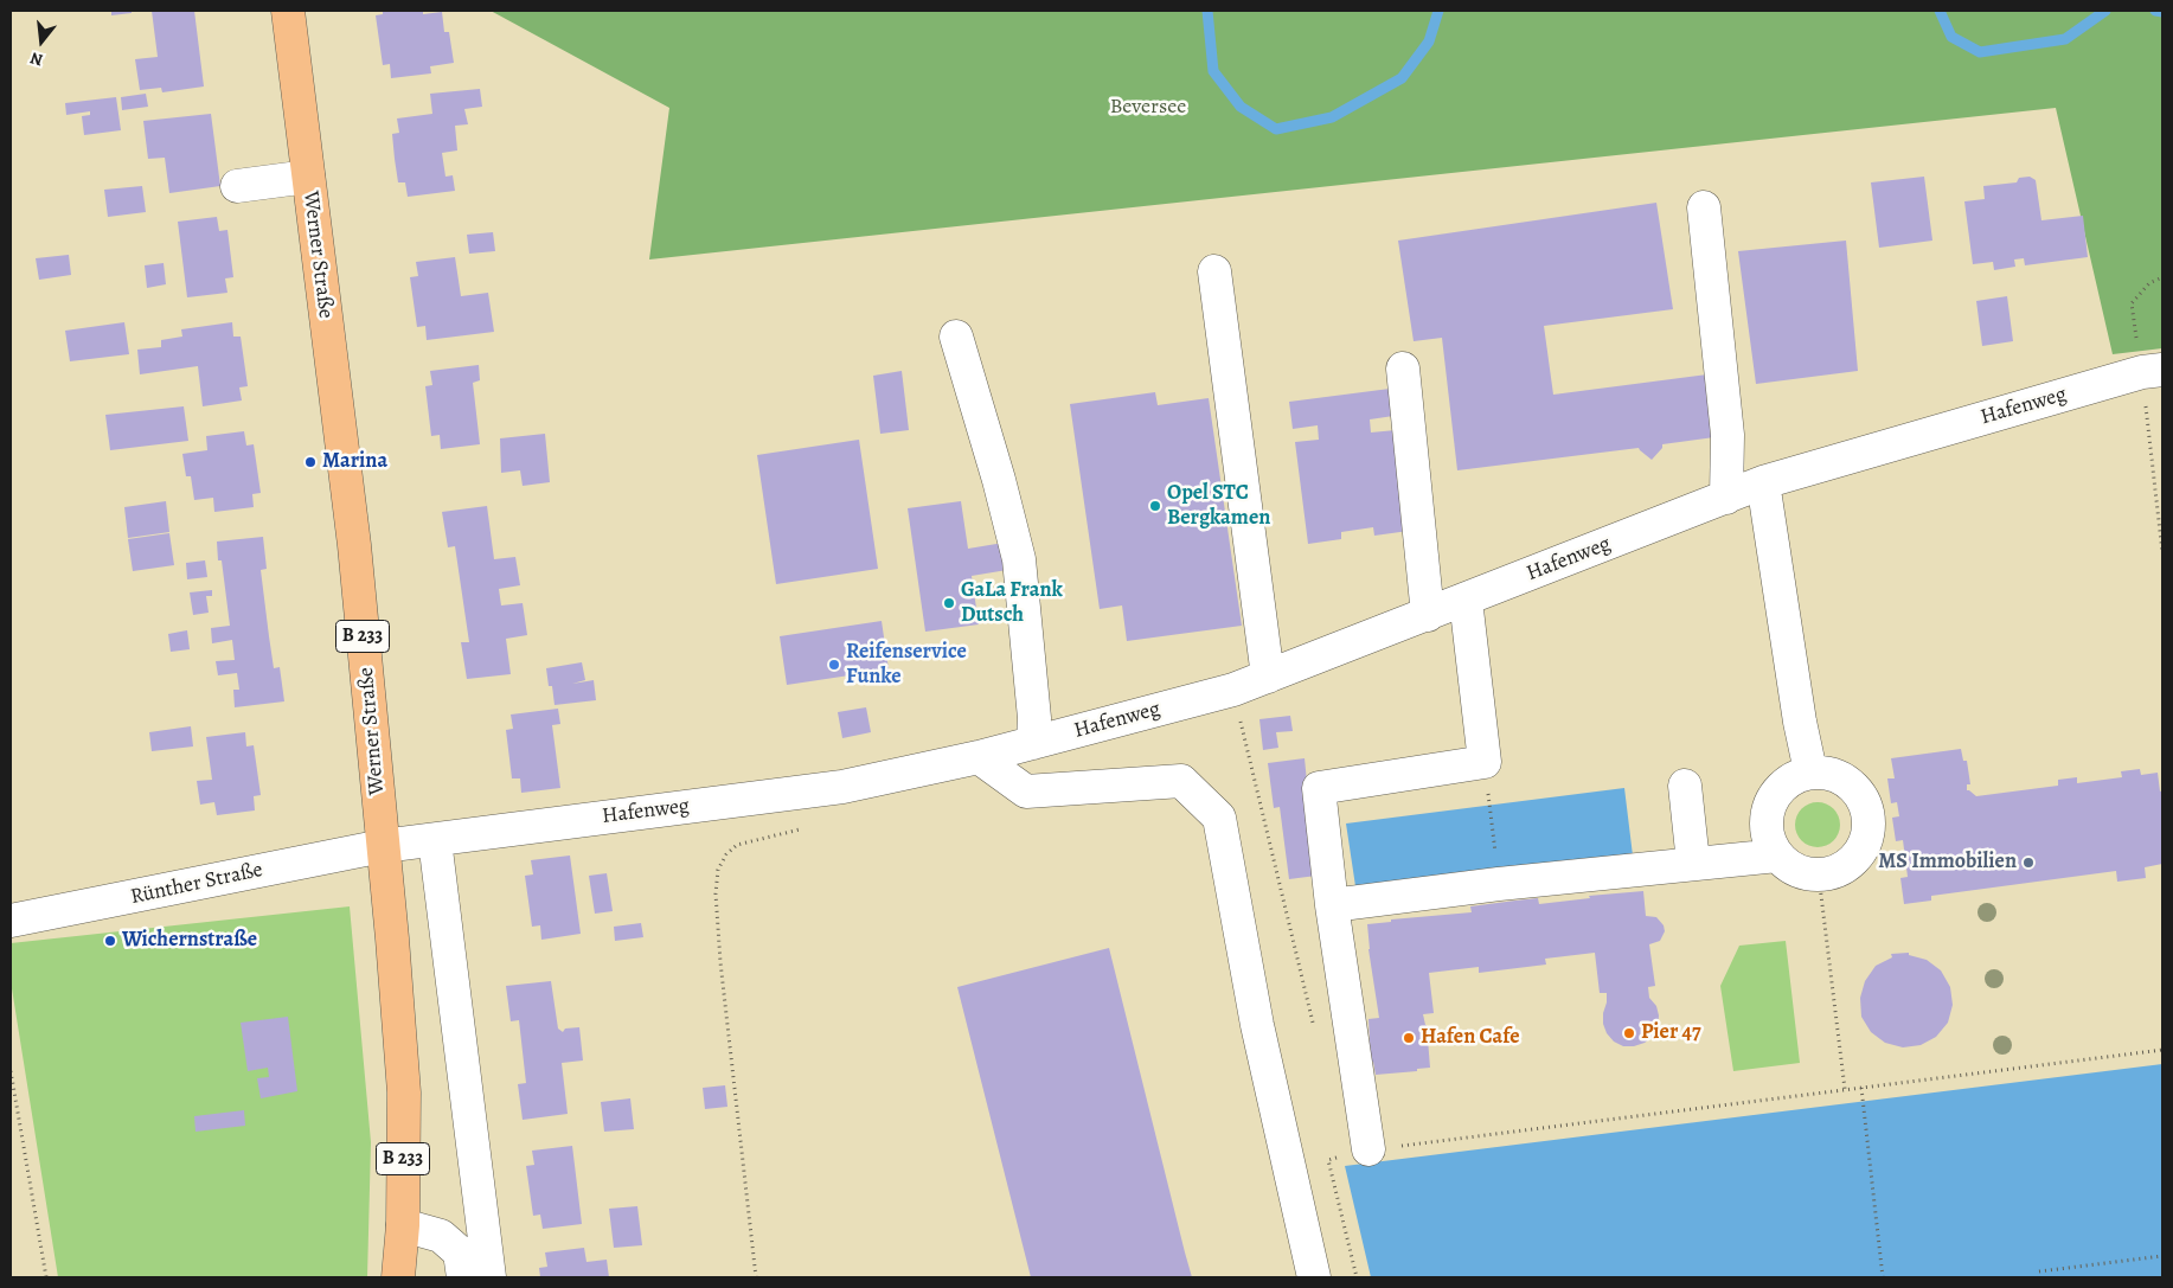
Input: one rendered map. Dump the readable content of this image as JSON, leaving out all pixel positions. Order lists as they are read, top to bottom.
{
  "streets": {
    "main road": ["Werner Straße", "B 233"],
    "street": ["Hafenweg", "Rünther Straße"]
  },
  "crossings": [
    ["Werner Straße", "Hafenweg"],
    ["Werner Straße", "Rünther Straße"],
    ["Hafenweg", "Rünther Straße"]
  ],
  "parks": ["Beversee"],
  "places": [
    "Marina",
    "Opel STC Bergkamen",
    "GaLa Frank Dutsch",
    "Reifenservice Funke",
    "MS Immobilien",
    "Wichernstraße",
    "Pier 47",
    "Hafen Cafe"
  ],
  "north": "bottom"
}
